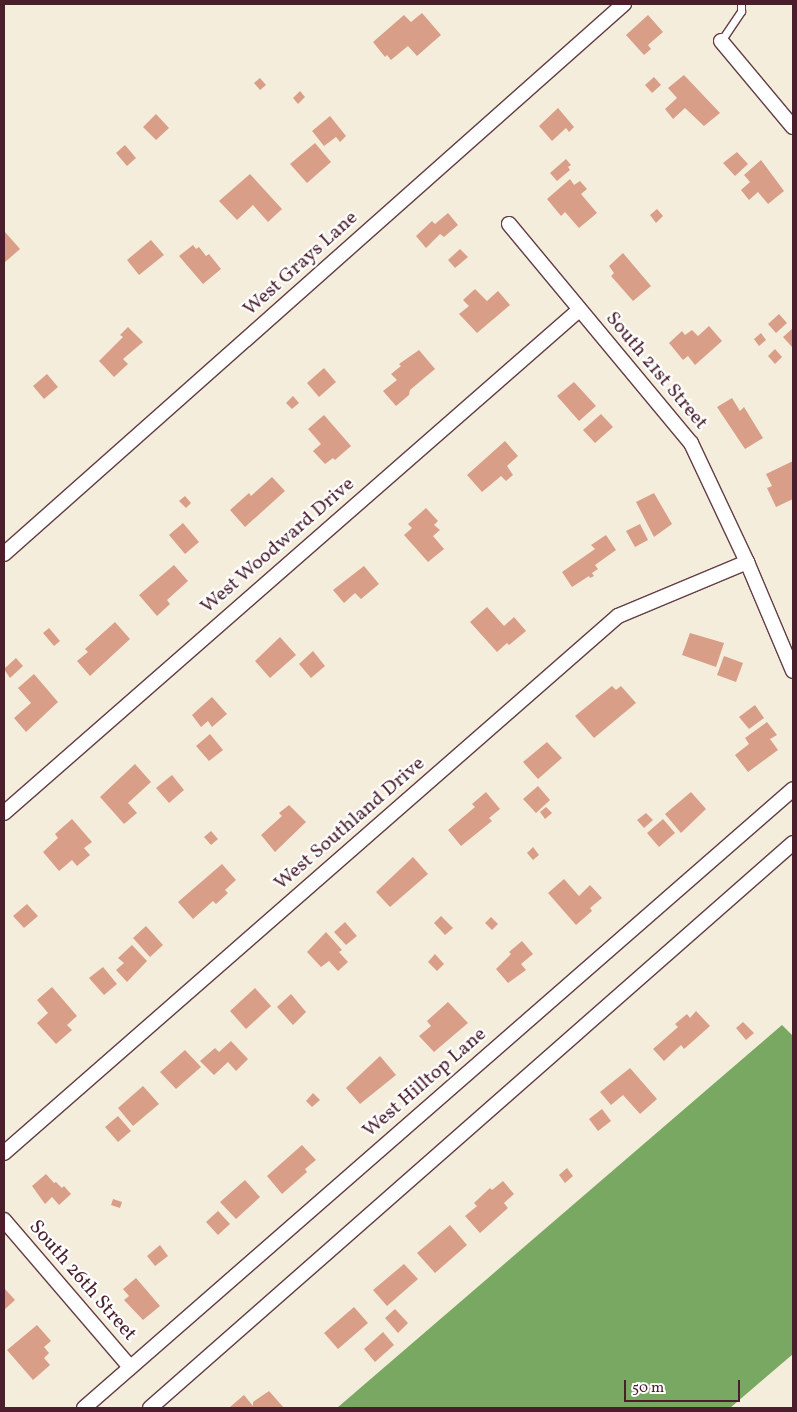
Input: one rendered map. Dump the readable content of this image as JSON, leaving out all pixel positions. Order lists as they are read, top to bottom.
{
  "streets": {
    "street": [
      "West Grays Lane",
      "South 21st Street",
      "West Woodward Drive",
      "West Southland Drive",
      "West Hilltop Lane",
      "South 26th Street"
    ]
  },
  "crossings": [
    ["South 21st Street", "West Woodward Drive"],
    ["South 21st Street", "West Southland Drive"],
    ["West Hilltop Lane", "South 26th Street"]
  ],
  "scale_bar": "50 m"
}
